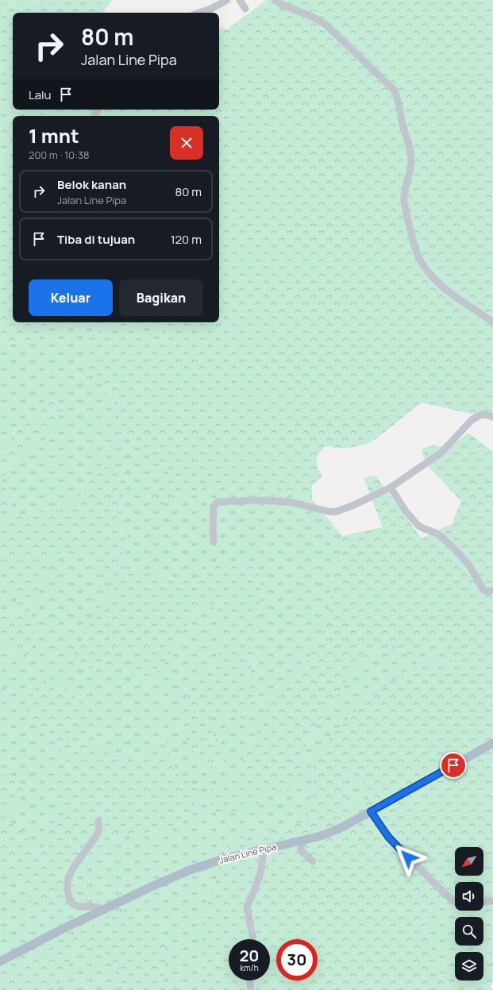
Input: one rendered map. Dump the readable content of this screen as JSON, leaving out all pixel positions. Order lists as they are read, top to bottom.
{
  "streets": {
    "main road": ["Jalan Line Pipa"]
  },
  "north": "bottom left",
  "page": {
    "turn": ["80 m", "Jalan Line Pipa"],
    "then": "Lalu",
    "heading": ["1 mnt", "200 m · 10:38"],
    "list": [
      {
        "name": "Belok kanan",
        "note": "Jalan Line Pipa",
        "value": "80 m"
      },
      {
        "name": "Tiba di tujuan",
        "value": "120 m"
      }
    ],
    "buttons": ["Keluar", "Bagikan"],
    "speed": "20 km/h",
    "limit": "30"
  }
}
